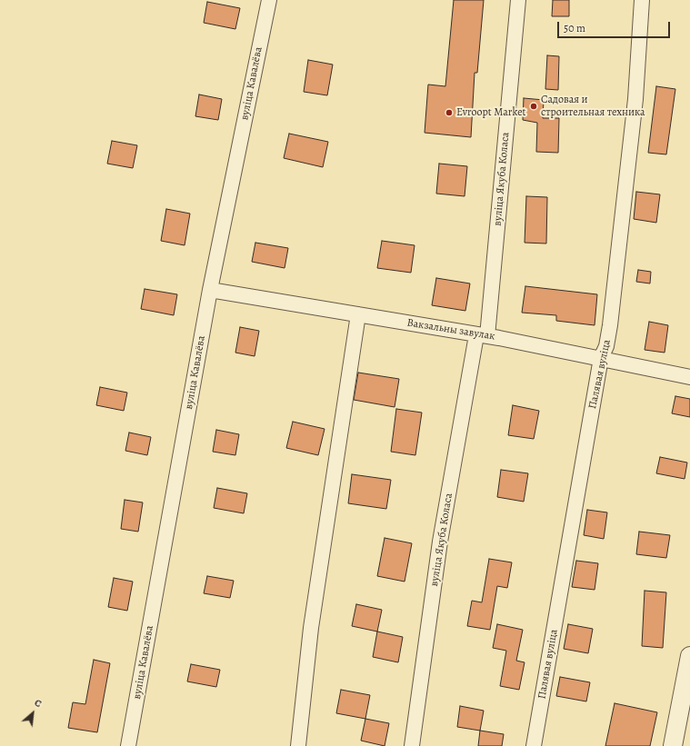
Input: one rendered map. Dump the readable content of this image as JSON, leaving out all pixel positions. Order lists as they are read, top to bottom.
{
  "streets": {
    "street": [
      "вуліца Кавалёва",
      "вуліца Якуба Коласа",
      "Вакзальны завулак",
      "Палявая вуліца"
    ]
  },
  "crossings": [
    ["вуліца Кавалёва", "Вакзальны завулак"],
    ["вуліца Якуба Коласа", "Вакзальны завулак"],
    ["Вакзальны завулак", "Палявая вуліца"]
  ],
  "places": ["Садовая и строительная техника", "Evroopt Market"],
  "scale_bar": "50 m",
  "north": "top right"
}
